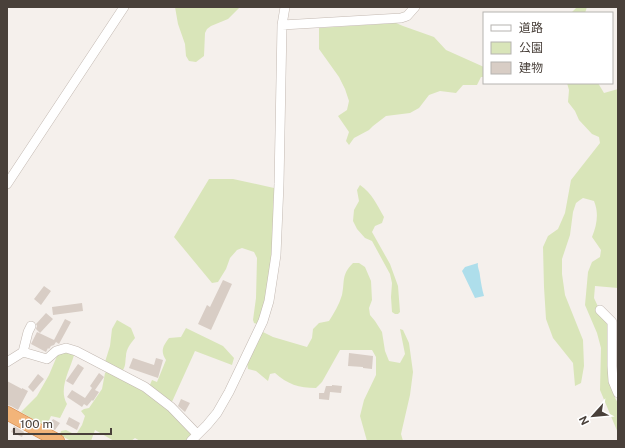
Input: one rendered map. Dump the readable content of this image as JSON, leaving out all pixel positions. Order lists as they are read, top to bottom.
{
  "legend": ["道路", "公園", "建物"],
  "scale_bar": "100 m",
  "north": "bottom left"
}
